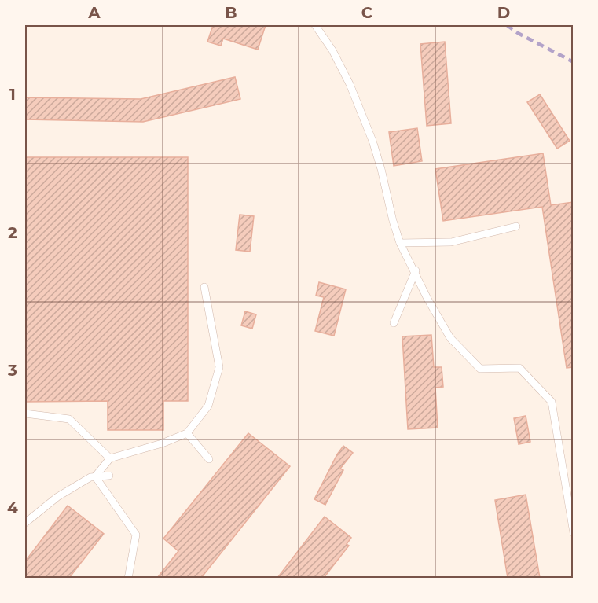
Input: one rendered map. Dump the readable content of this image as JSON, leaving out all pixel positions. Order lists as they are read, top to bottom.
{
  "grid": {
    "columns": [
      "A",
      "B",
      "C",
      "D"
    ],
    "rows": [
      "1",
      "2",
      "3",
      "4"
    ]
  }
}
